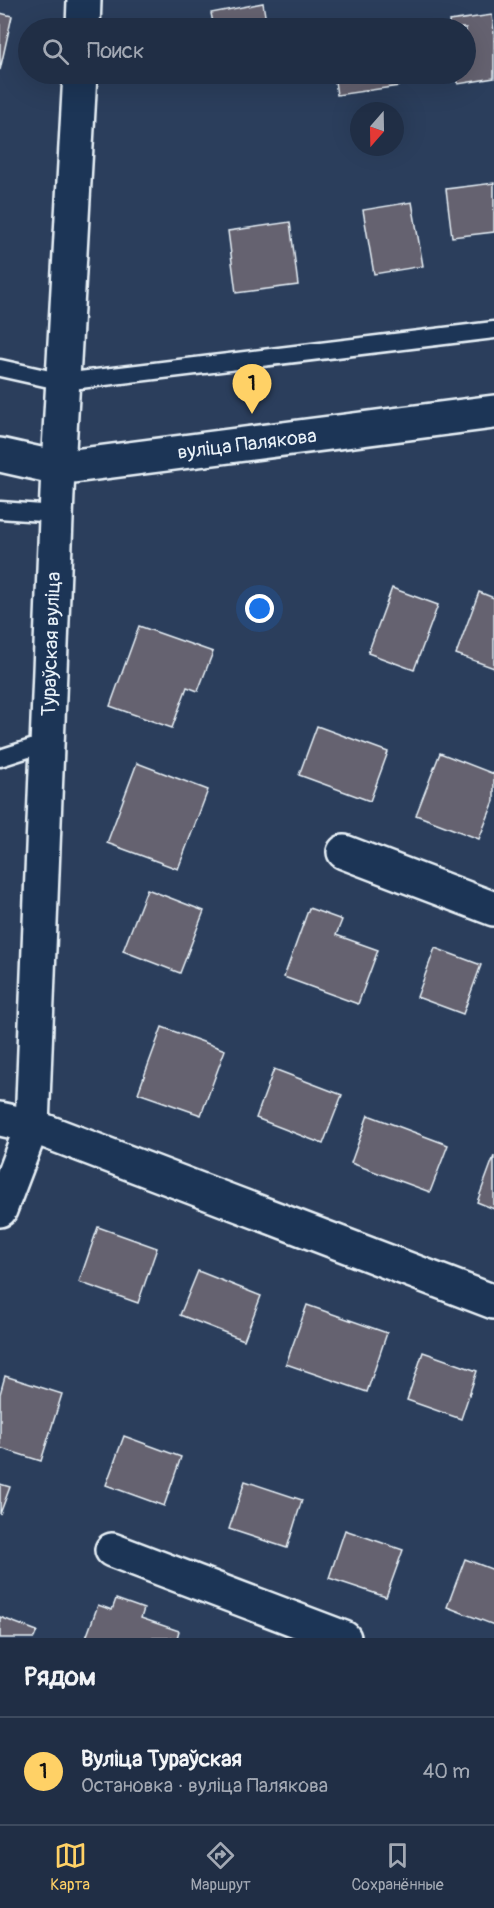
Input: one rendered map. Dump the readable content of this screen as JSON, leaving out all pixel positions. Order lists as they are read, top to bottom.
{
  "streets": {
    "street": ["вуліца Палякова", "Тураўская вуліца"]
  },
  "crossings": [
    ["вуліца Палякова", "Тураўская вуліца"]
  ],
  "north": "bottom",
  "page": {
    "search": "Поиск",
    "pins": "1",
    "heading": "Рядом",
    "list": [
      {
        "mark": "1",
        "name": "Вуліца Тураўская",
        "note": "Остановка · вуліца Палякова",
        "value": "40 m"
      }
    ],
    "nav": ["Карта", "Маршрут", "Сохранённые"]
  }
}
